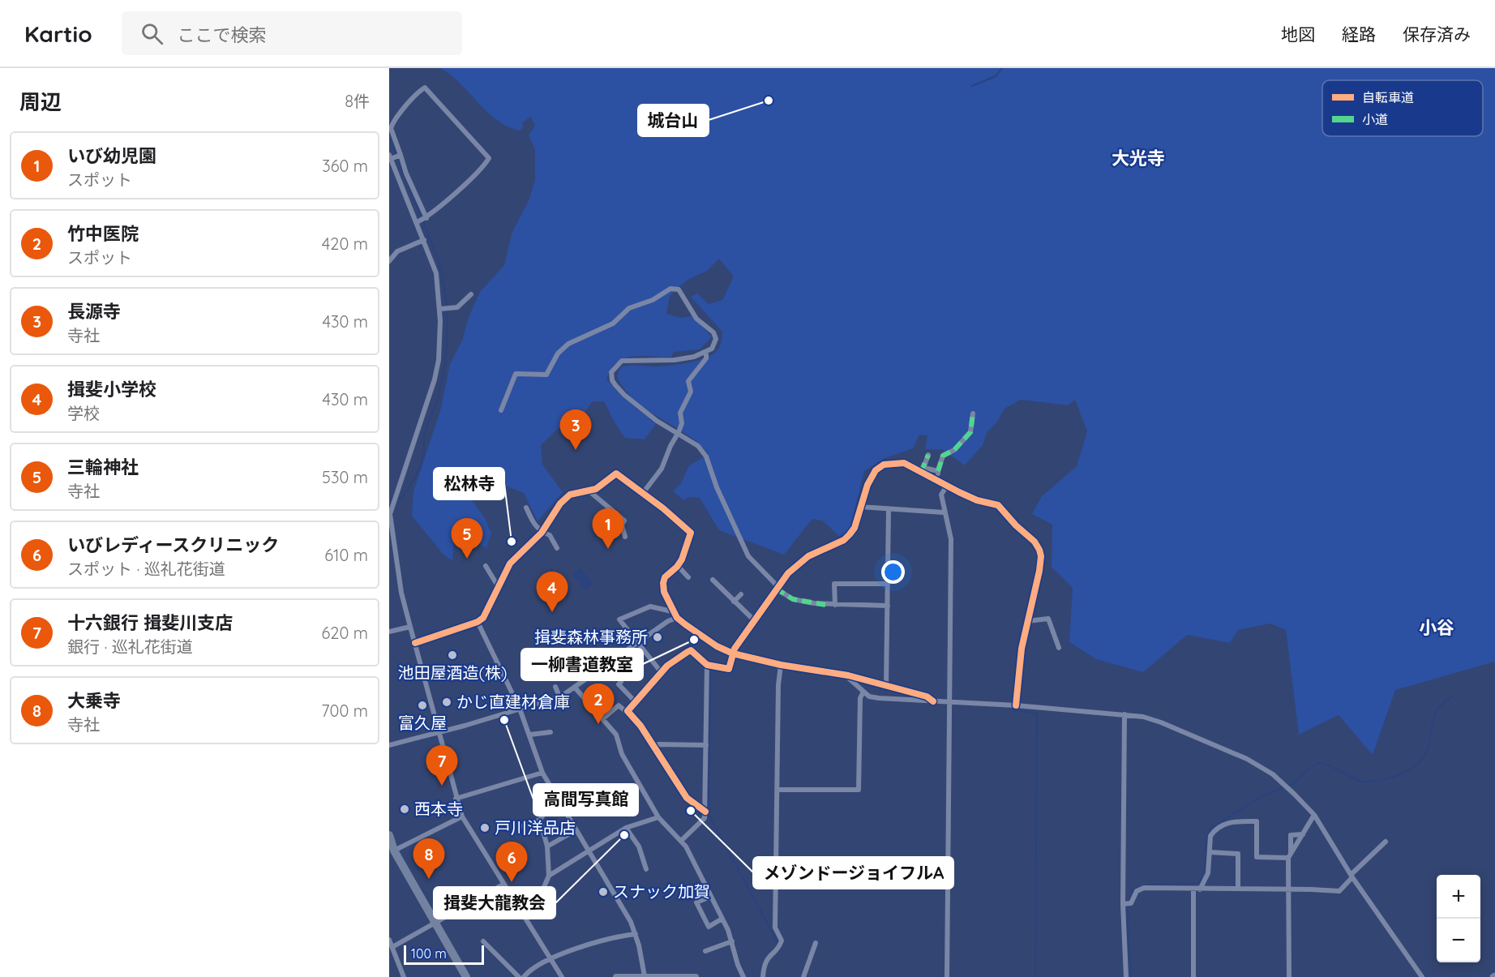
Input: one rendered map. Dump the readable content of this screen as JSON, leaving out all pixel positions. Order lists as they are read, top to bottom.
{
  "districts": ["大光寺", "小谷"],
  "places": [
    "城台山",
    "松林寺",
    "揖斐森林事務所",
    "一柳書道教室",
    "池田屋酒造(株)",
    "かじ直建材倉庫",
    "富久屋",
    "高間写真館",
    "西本寺",
    "メゾンドージョイフルA",
    "戸川洋品店",
    "揖斐大龍教会",
    "スナック加賀"
  ],
  "legend": ["自転車道", "小道"],
  "scale_bar": "100 m",
  "page": {
    "header": "Kartio",
    "search": "ここで検索",
    "nav": ["地図", "経路", "保存済み"],
    "heading": ["周辺", "8件"],
    "list": [
      {
        "mark": "1",
        "name": "いび幼児園",
        "note": "スポット",
        "value": "360 m"
      },
      {
        "mark": "2",
        "name": "竹中医院",
        "note": "スポット",
        "value": "420 m"
      },
      {
        "mark": "3",
        "name": "長源寺",
        "note": "寺社",
        "value": "430 m"
      },
      {
        "mark": "4",
        "name": "揖斐小学校",
        "note": "学校",
        "value": "430 m"
      },
      {
        "mark": "5",
        "name": "三輪神社",
        "note": "寺社",
        "value": "530 m"
      },
      {
        "mark": "6",
        "name": "いびレディースクリニック",
        "note": "スポット · 巡礼花街道",
        "value": "610 m"
      },
      {
        "mark": "7",
        "name": "十六銀行 揖斐川支店",
        "note": "銀行 · 巡礼花街道",
        "value": "620 m"
      },
      {
        "mark": "8",
        "name": "大乗寺",
        "note": "寺社",
        "value": "700 m"
      }
    ],
    "pins": [
      "3",
      "1",
      "5",
      "4",
      "2",
      "7",
      "8",
      "6"
    ],
    "map_buttons": ["+", "−"],
    "scale": "100 m"
  }
}
